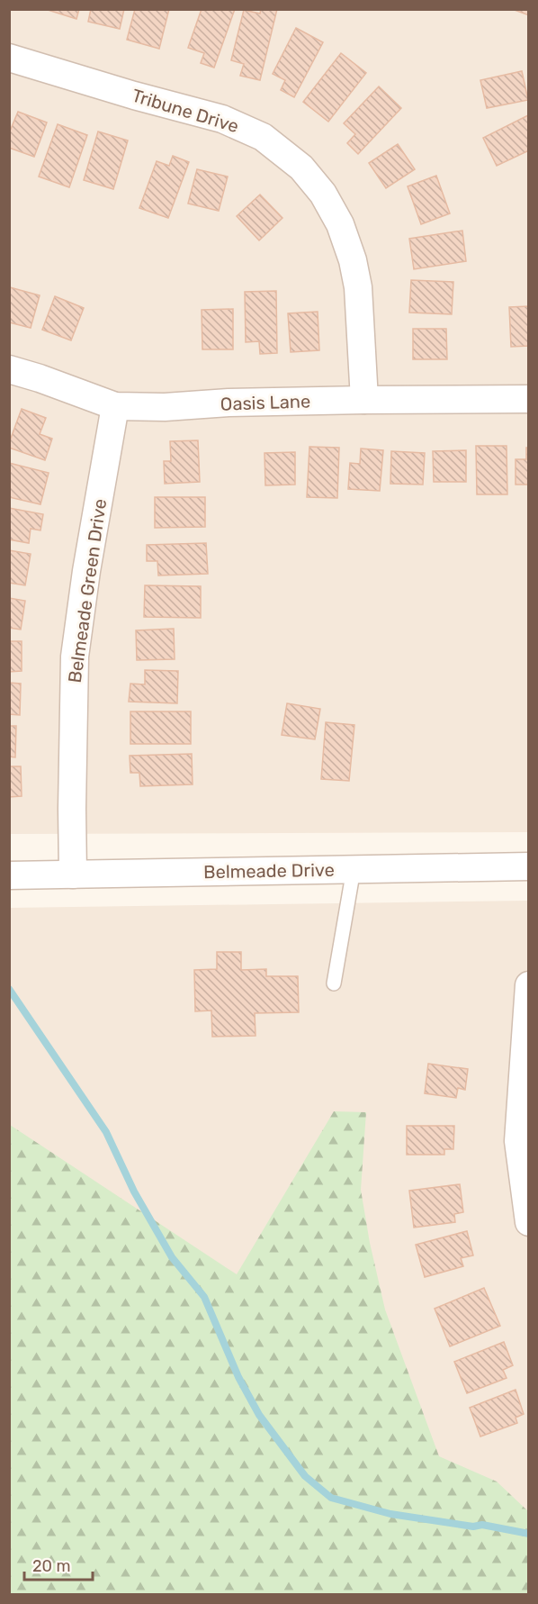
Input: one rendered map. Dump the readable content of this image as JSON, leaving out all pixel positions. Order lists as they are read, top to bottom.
{
  "streets": {
    "street": [
      "Tribune Drive",
      "Oasis Lane",
      "Belmeade Green Drive",
      "Belmeade Drive"
    ]
  },
  "crossings": [
    ["Tribune Drive", "Oasis Lane"],
    ["Oasis Lane", "Belmeade Green Drive"],
    ["Belmeade Green Drive", "Belmeade Drive"]
  ],
  "scale_bar": "20 m"
}
